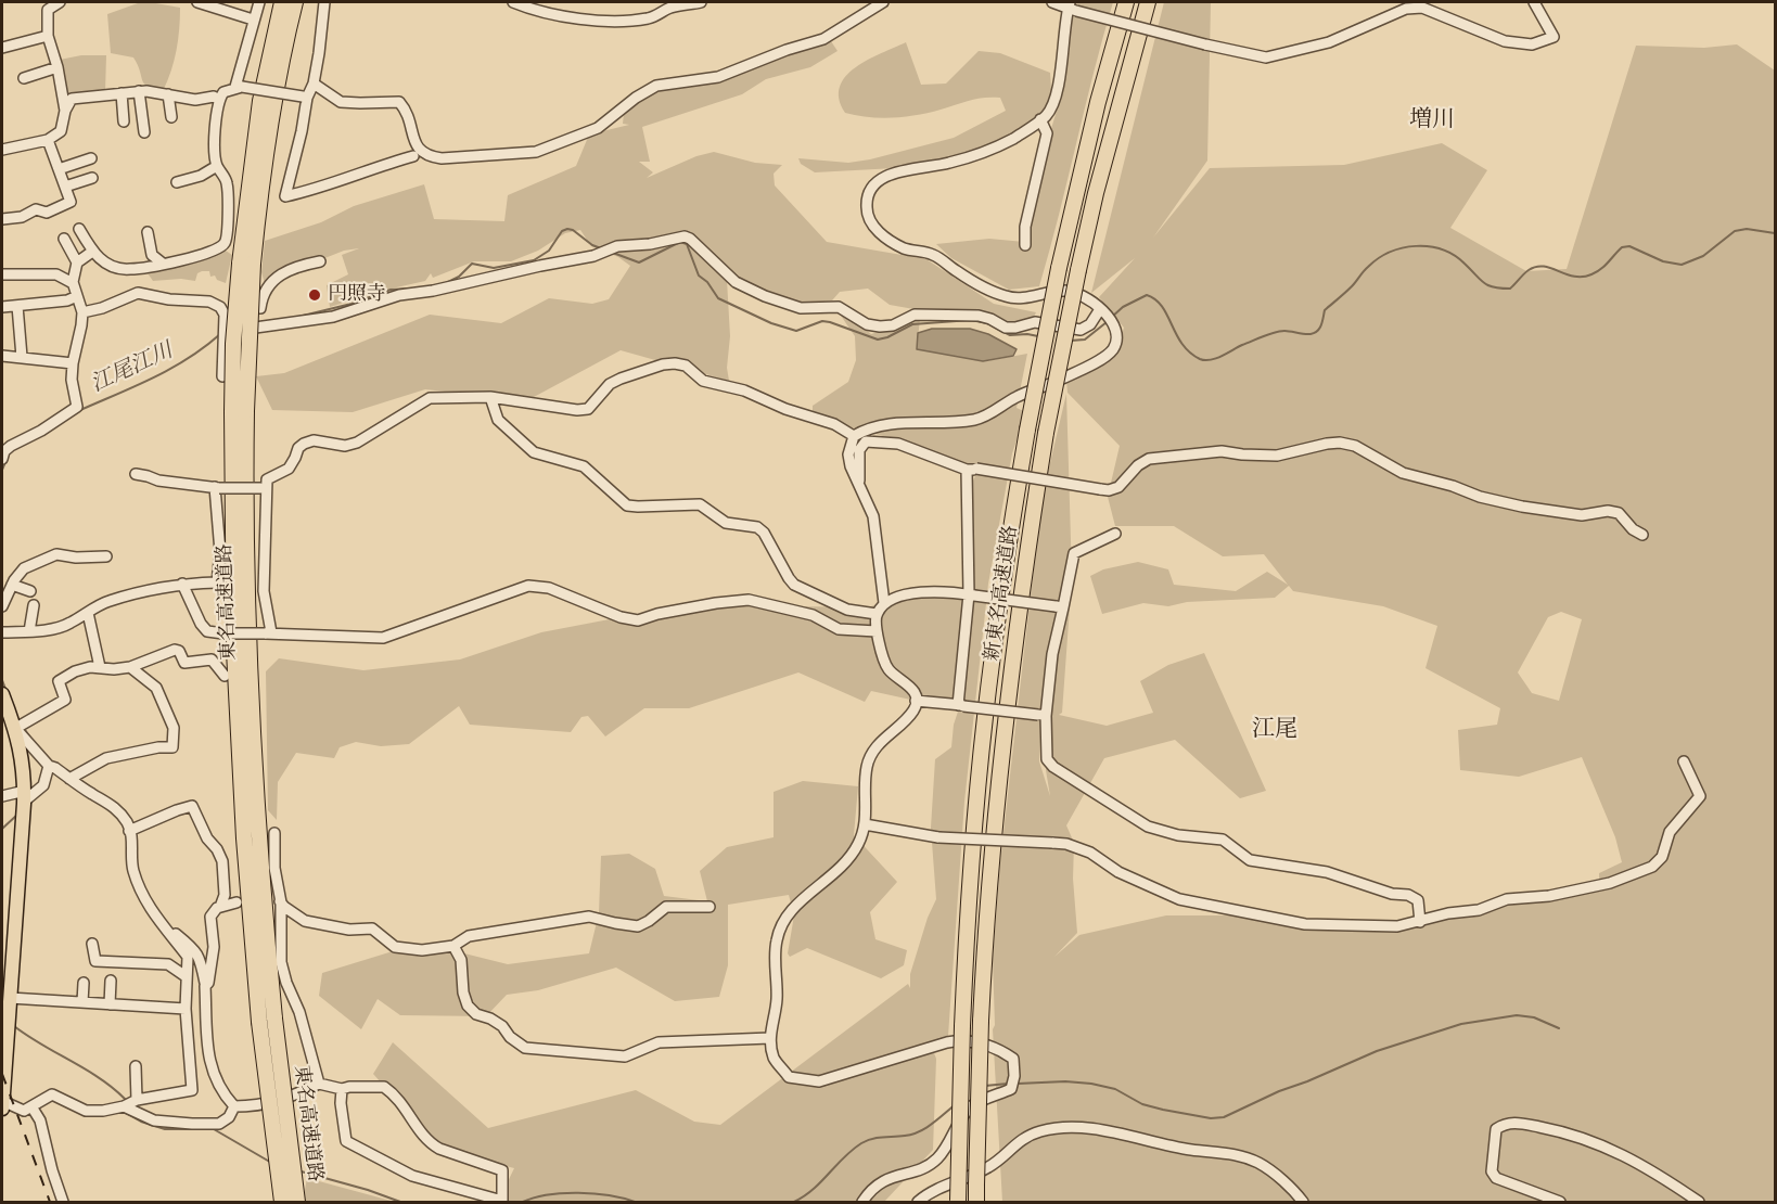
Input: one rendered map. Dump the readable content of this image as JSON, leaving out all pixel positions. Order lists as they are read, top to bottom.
{
  "streets": {
    "highway": ["新東名高速道路", "東名高速道路"]
  },
  "districts": ["増川", "江尾"],
  "water": ["江尾江川"],
  "places": ["円照寺"]
}
